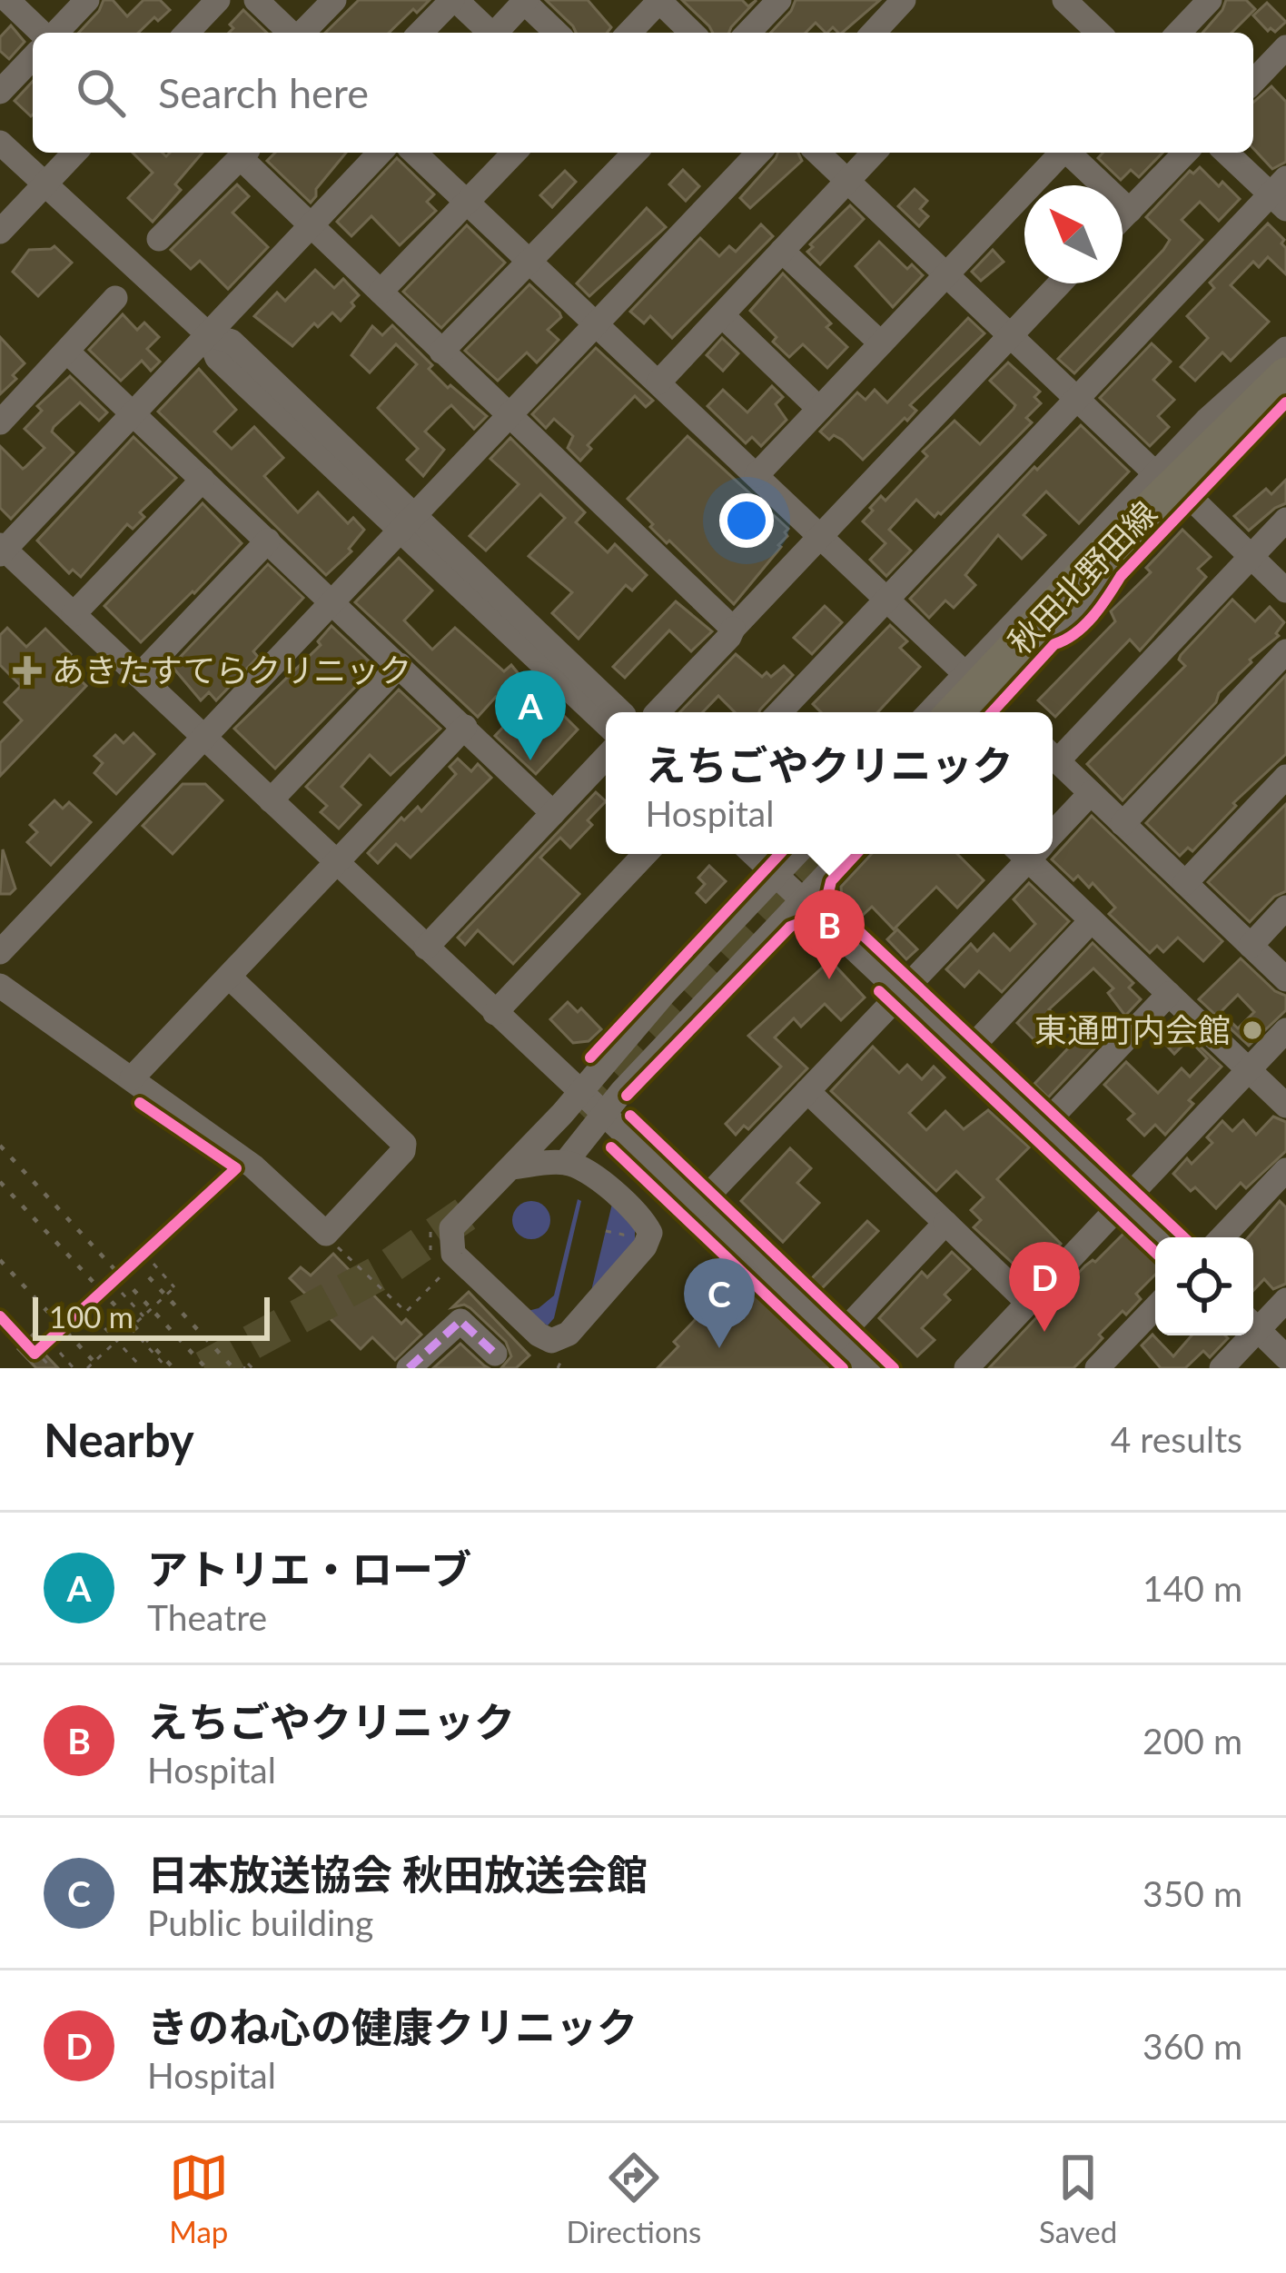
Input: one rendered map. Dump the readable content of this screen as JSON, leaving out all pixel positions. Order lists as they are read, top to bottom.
{
  "streets": {
    "highway": ["秋田北野田線"]
  },
  "places": {
    "health": ["あきたすてらクリニック"],
    "other": ["東通町内会館"]
  },
  "scale_bar": "100 m",
  "north": "top left",
  "page": {
    "search": "Search here",
    "pins": [
      "A",
      "B",
      "D",
      "C"
    ],
    "popup": ["えちごやクリニック", "Hospital"],
    "scale": "100 m",
    "heading": ["Nearby", "4 results"],
    "list": [
      {
        "mark": "A",
        "name": "アトリエ・ローブ",
        "note": "Theatre",
        "value": "140 m"
      },
      {
        "mark": "B",
        "name": "えちごやクリニック",
        "note": "Hospital",
        "value": "200 m"
      },
      {
        "mark": "C",
        "name": "日本放送協会 秋田放送会館",
        "note": "Public building",
        "value": "350 m"
      },
      {
        "mark": "D",
        "name": "きのね心の健康クリニック",
        "note": "Hospital",
        "value": "360 m"
      }
    ],
    "nav": ["Map", "Directions", "Saved"]
  }
}
